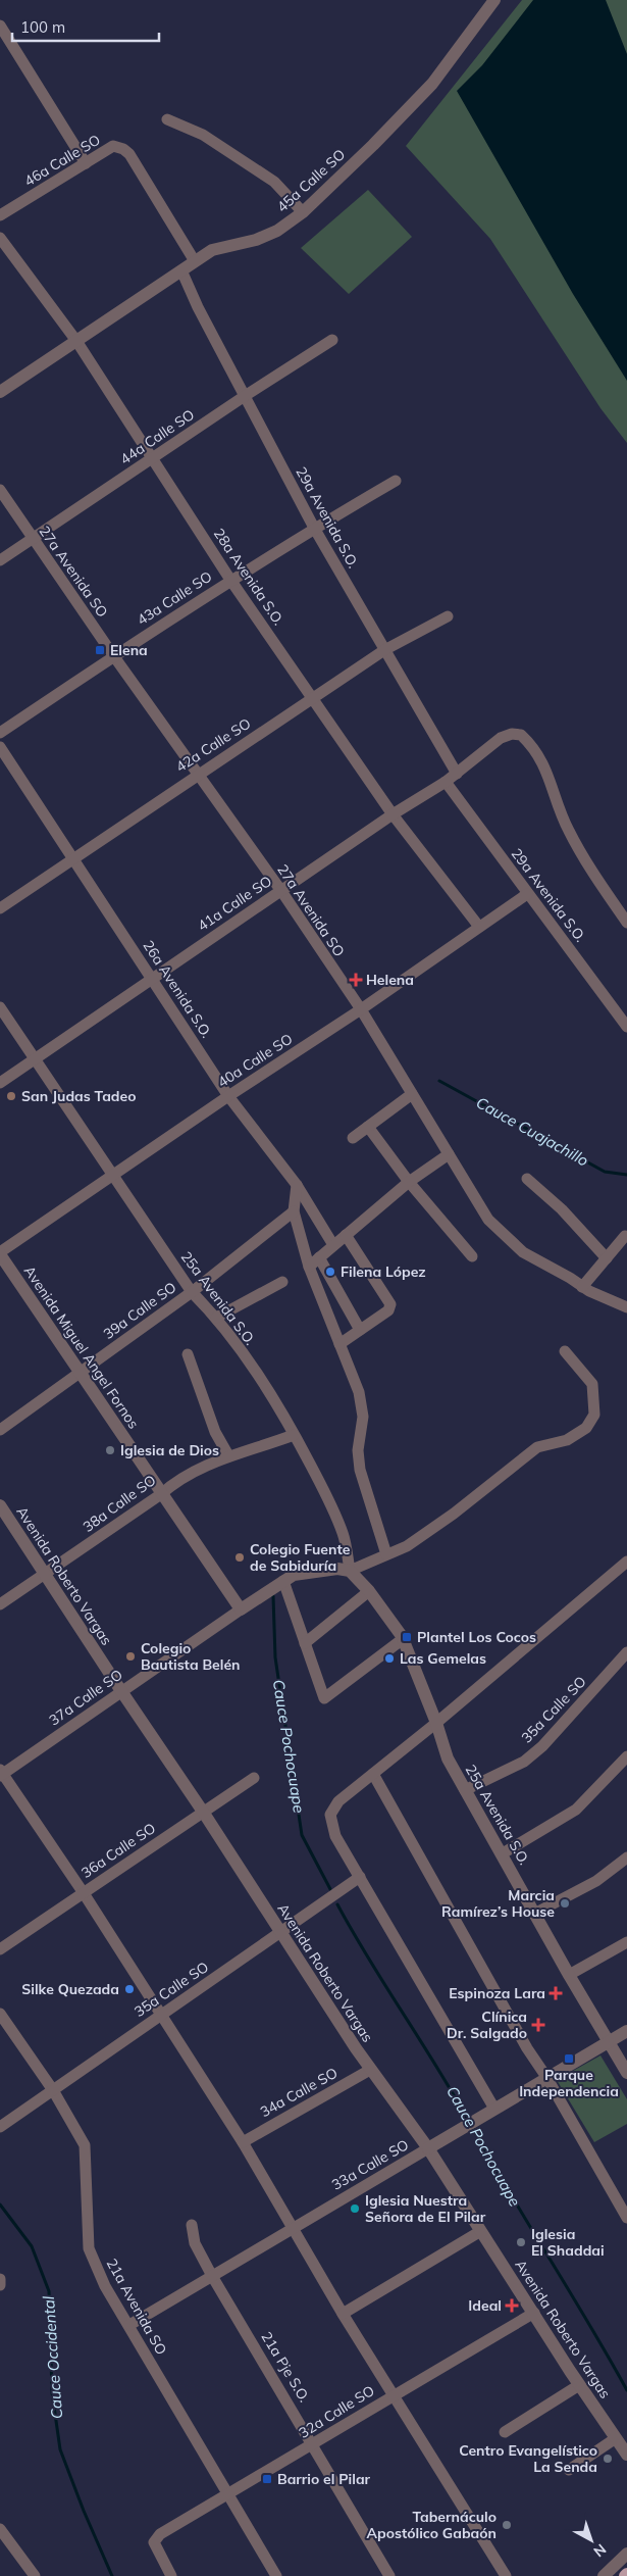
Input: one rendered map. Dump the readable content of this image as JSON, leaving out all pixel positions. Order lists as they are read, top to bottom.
{
  "streets": {
    "street": [
      "46a Calle SO",
      "45a Calle SO",
      "44a Calle SO",
      "29a Avenida S.O.",
      "27a Avenida SO",
      "28a Avenida S.O.",
      "43a Calle SO",
      "42a Calle SO",
      "41a Calle SO",
      "26a Avenida S.O.",
      "40a Calle SO",
      "25a Avenida S.O.",
      "39a Calle SO",
      "Avenida Miguel Angel Fornos",
      "38a Calle SO",
      "Avenida Roberto Vargas",
      "37a Calle SO",
      "35a Calle SO",
      "36a Calle SO",
      "34a Calle SO",
      "33a Calle SO",
      "21a Avenida SO",
      "21a Pje S.O.",
      "32a Calle SO"
    ]
  },
  "crossings": [
    ["46a Calle SO", "45a Calle SO"],
    ["45a Calle SO", "29a Avenida S.O."],
    ["45a Calle SO", "28a Avenida S.O."],
    ["44a Calle SO", "29a Avenida S.O."],
    ["44a Calle SO", "27a Avenida SO"],
    ["44a Calle SO", "28a Avenida S.O."],
    ["29a Avenida S.O.", "43a Calle SO"],
    ["29a Avenida S.O.", "42a Calle SO"],
    ["29a Avenida S.O.", "41a Calle SO"],
    ["29a Avenida S.O.", "40a Calle SO"],
    ["27a Avenida SO", "43a Calle SO"],
    ["27a Avenida SO", "42a Calle SO"],
    ["27a Avenida SO", "41a Calle SO"],
    ["27a Avenida SO", "40a Calle SO"],
    ["28a Avenida S.O.", "43a Calle SO"],
    ["28a Avenida S.O.", "42a Calle SO"],
    ["28a Avenida S.O.", "41a Calle SO"],
    ["28a Avenida S.O.", "40a Calle SO"],
    ["42a Calle SO", "26a Avenida S.O."],
    ["41a Calle SO", "26a Avenida S.O."],
    ["41a Calle SO", "25a Avenida S.O."],
    ["26a Avenida S.O.", "40a Calle SO"],
    ["40a Calle SO", "25a Avenida S.O."],
    ["40a Calle SO", "Avenida Miguel Angel Fornos"],
    ["25a Avenida S.O.", "39a Calle SO"],
    ["25a Avenida S.O.", "38a Calle SO"],
    ["25a Avenida S.O.", "35a Calle SO"],
    ["25a Avenida S.O.", "33a Calle SO"],
    ["39a Calle SO", "Avenida Miguel Angel Fornos"],
    ["Avenida Miguel Angel Fornos", "38a Calle SO"],
    ["Avenida Miguel Angel Fornos", "37a Calle SO"],
    ["38a Calle SO", "Avenida Roberto Vargas"],
    ["Avenida Roberto Vargas", "37a Calle SO"],
    ["Avenida Roberto Vargas", "35a Calle SO"],
    ["Avenida Roberto Vargas", "36a Calle SO"],
    ["Avenida Roberto Vargas", "34a Calle SO"],
    ["Avenida Roberto Vargas", "33a Calle SO"],
    ["Avenida Roberto Vargas", "32a Calle SO"],
    ["35a Calle SO", "21a Avenida SO"],
    ["33a Calle SO", "21a Avenida SO"],
    ["33a Calle SO", "21a Pje S.O."],
    ["21a Avenida SO", "32a Calle SO"],
    ["21a Pje S.O.", "32a Calle SO"]
  ],
  "water": ["Cauce Cuajachillo", "Cauce Pochocuape", "Cauce Occidental"],
  "places": {
    "transit": [
      "Elena",
      "Plantel Los Cocos",
      "Parque Independencia",
      "Barrio el Pilar"
    ],
    "health": [
      "Helena",
      "Espinoza Lara",
      "Clínica Dr. Salgado",
      "Ideal"
    ],
    "other": [
      "San Judas Tadeo",
      "Filena López",
      "Iglesia de Dios",
      "Colegio Fuente de Sabiduría",
      "Colegio Bautista Belén",
      "Las Gemelas",
      "Marcia Ramírez’s House",
      "Silke Quezada",
      "Iglesia Nuestra Señora de El Pilar",
      "Iglesia El Shaddai",
      "Centro Evangelístico La Senda",
      "Tabernáculo Apostólico Gabaón"
    ]
  },
  "scale_bar": "100 m",
  "north": "bottom right"
}
